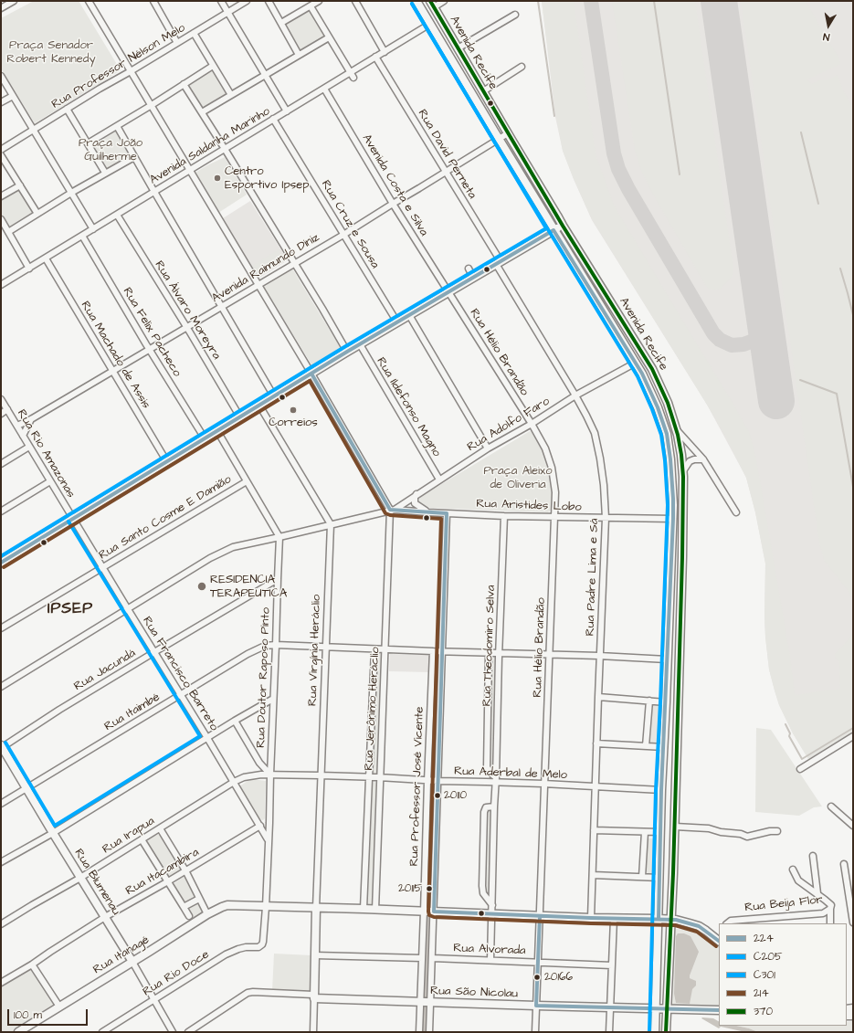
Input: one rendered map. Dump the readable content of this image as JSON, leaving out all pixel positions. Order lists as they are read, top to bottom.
{
  "streets": {
    "main road": [
      "Avenida Recife",
      "Rua Virgínia Heráclio",
      "Rua Blumenau",
      "Rua Itanagé",
      "Rua São Nicolau"
    ],
    "street": [
      "Rua Professor Nélson Melo",
      "Avenida Saldanha Marinho",
      "Rua David Perneta",
      "Avenida Costa e Silva",
      "Rua Cruz e Sousa",
      "Avenida Raimundo Diniz",
      "Rua Álvaro Moreyra",
      "Rua Felix Pacheco",
      "Rua Hélio Brandão",
      "Rua Machado de Assis",
      "Rua Ildefonso Magno",
      "Rua Adolfo Faro",
      "Rua Rio Amazonas",
      "Rua Aristides Lobo",
      "Rua Santo Cosme E Damião",
      "Rua Padre Lima e Sá",
      "Rua Theodomiro Selva",
      "Rua Jacundá",
      "Rua Francisco Barreto",
      "Rua Doutor Raposo Pinto",
      "Rua Jerônimo Heráclio",
      "Rua Itaimbé",
      "Rua Aderbal de Melo",
      "Rua Professor José Vicente",
      "Rua Irapua",
      "Rua Itacambira",
      "Rua Beija Flor",
      "Rua Alvorada",
      "Rua Rio Doce"
    ]
  },
  "crossings": [
    ["Avenida Recife", "Avenida Saldanha Marinho"],
    ["Avenida Recife", "Avenida Raimundo Diniz"],
    ["Avenida Recife", "Rua Adolfo Faro"],
    ["Avenida Recife", "Rua Aristides Lobo"],
    ["Avenida Recife", "Rua Itaimbé"],
    ["Avenida Recife", "Rua Aderbal de Melo"],
    ["Avenida Recife", "Rua Itanagé"],
    ["Avenida Recife", "Rua São Nicolau"],
    ["Avenida Saldanha Marinho", "Rua David Perneta"],
    ["Avenida Saldanha Marinho", "Avenida Costa e Silva"],
    ["Avenida Saldanha Marinho", "Rua Cruz e Sousa"],
    ["Avenida Saldanha Marinho", "Rua Álvaro Moreyra"],
    ["Avenida Saldanha Marinho", "Rua Felix Pacheco"],
    ["Avenida Saldanha Marinho", "Rua Machado de Assis"],
    ["Rua David Perneta", "Avenida Raimundo Diniz"],
    ["Rua David Perneta", "Rua Padre Lima e Sá"],
    ["Avenida Costa e Silva", "Avenida Raimundo Diniz"],
    ["Avenida Costa e Silva", "Rua Hélio Brandão"],
    ["Rua Cruz e Sousa", "Avenida Raimundo Diniz"],
    ["Avenida Raimundo Diniz", "Rua Álvaro Moreyra"],
    ["Avenida Raimundo Diniz", "Rua Felix Pacheco"],
    ["Avenida Raimundo Diniz", "Rua Machado de Assis"],
    ["Avenida Raimundo Diniz", "Rua Rio Amazonas"],
    ["Rua Hélio Brandão", "Rua Adolfo Faro"],
    ["Rua Hélio Brandão", "Rua Aristides Lobo"],
    ["Rua Hélio Brandão", "Rua Itaimbé"],
    ["Rua Hélio Brandão", "Rua Aderbal de Melo"],
    ["Rua Hélio Brandão", "Rua Alvorada"],
    ["Rua Hélio Brandão", "Rua Itanagé"],
    ["Rua Hélio Brandão", "Rua São Nicolau"],
    ["Rua Ildefonso Magno", "Rua Adolfo Faro"],
    ["Rua Adolfo Faro", "Rua Aristides Lobo"],
    ["Rua Adolfo Faro", "Rua Padre Lima e Sá"],
    ["Rua Adolfo Faro", "Rua Jerônimo Heráclio"],
    ["Rua Rio Amazonas", "Rua Francisco Barreto"],
    ["Rua Aristides Lobo", "Rua Padre Lima e Sá"],
    ["Rua Aristides Lobo", "Rua Theodomiro Selva"],
    ["Rua Aristides Lobo", "Rua Jerônimo Heráclio"],
    ["Rua Aristides Lobo", "Rua Professor José Vicente"],
    ["Rua Santo Cosme E Damião", "Rua Francisco Barreto"],
    ["Rua Padre Lima e Sá", "Rua Itaimbé"],
    ["Rua Padre Lima e Sá", "Rua Aderbal de Melo"],
    ["Rua Padre Lima e Sá", "Rua Itanagé"],
    ["Rua Theodomiro Selva", "Rua Itaimbé"],
    ["Rua Theodomiro Selva", "Rua Aderbal de Melo"],
    ["Rua Theodomiro Selva", "Rua Alvorada"],
    ["Rua Theodomiro Selva", "Rua Itanagé"],
    ["Rua Virgínia Heráclio", "Rua Itaimbé"],
    ["Rua Virgínia Heráclio", "Rua Aderbal de Melo"],
    ["Rua Virgínia Heráclio", "Rua Itanagé"],
    ["Rua Virgínia Heráclio", "Rua São Nicolau"],
    ["Rua Jacundá", "Rua Francisco Barreto"],
    ["Rua Jacundá", "Rua Doutor Raposo Pinto"],
    ["Rua Jacundá", "Rua Blumenau"],
    ["Rua Francisco Barreto", "Rua Doutor Raposo Pinto"],
    ["Rua Francisco Barreto", "Rua Itaimbé"],
    ["Rua Francisco Barreto", "Rua Irapua"],
    ["Rua Francisco Barreto", "Rua Itacambira"],
    ["Rua Doutor Raposo Pinto", "Rua Itaimbé"],
    ["Rua Doutor Raposo Pinto", "Rua Aderbal de Melo"],
    ["Rua Doutor Raposo Pinto", "Rua Irapua"],
    ["Rua Doutor Raposo Pinto", "Rua Itanagé"],
    ["Rua Doutor Raposo Pinto", "Rua Rio Doce"],
    ["Rua Jerônimo Heráclio", "Rua Itaimbé"],
    ["Rua Jerônimo Heráclio", "Rua Aderbal de Melo"],
    ["Rua Jerônimo Heráclio", "Rua Itanagé"],
    ["Rua Itaimbé", "Rua Professor José Vicente"],
    ["Rua Itaimbé", "Rua Blumenau"],
    ["Rua Aderbal de Melo", "Rua Professor José Vicente"],
    ["Rua Aderbal de Melo", "Rua Irapua"],
    ["Rua Professor José Vicente", "Rua Alvorada"],
    ["Rua Professor José Vicente", "Rua Itanagé"],
    ["Rua Professor José Vicente", "Rua São Nicolau"],
    ["Rua Irapua", "Rua Blumenau"],
    ["Rua Itacambira", "Rua Blumenau"],
    ["Rua Blumenau", "Rua Itanagé"],
    ["Rua Blumenau", "Rua Rio Doce"]
  ],
  "districts": ["IPSEP"],
  "parks": ["Praça Senador Robert Kennedy", "Praça João Guilherme", "Praça Aleixo de Oliveria"],
  "places": [
    "Centro Esportivo Ipsep",
    "Correios",
    "RESIDENCIA TERAPEUTICA",
    "20110",
    "20115",
    "20166"
  ],
  "lines": [
    "transit line 370",
    "transit line C205",
    "transit line C301",
    "transit line 224",
    "transit line 214"
  ],
  "legend": [
    "224",
    "C205",
    "C301",
    "214",
    "370"
  ],
  "scale_bar": "100 m",
  "north": "bottom"
}
